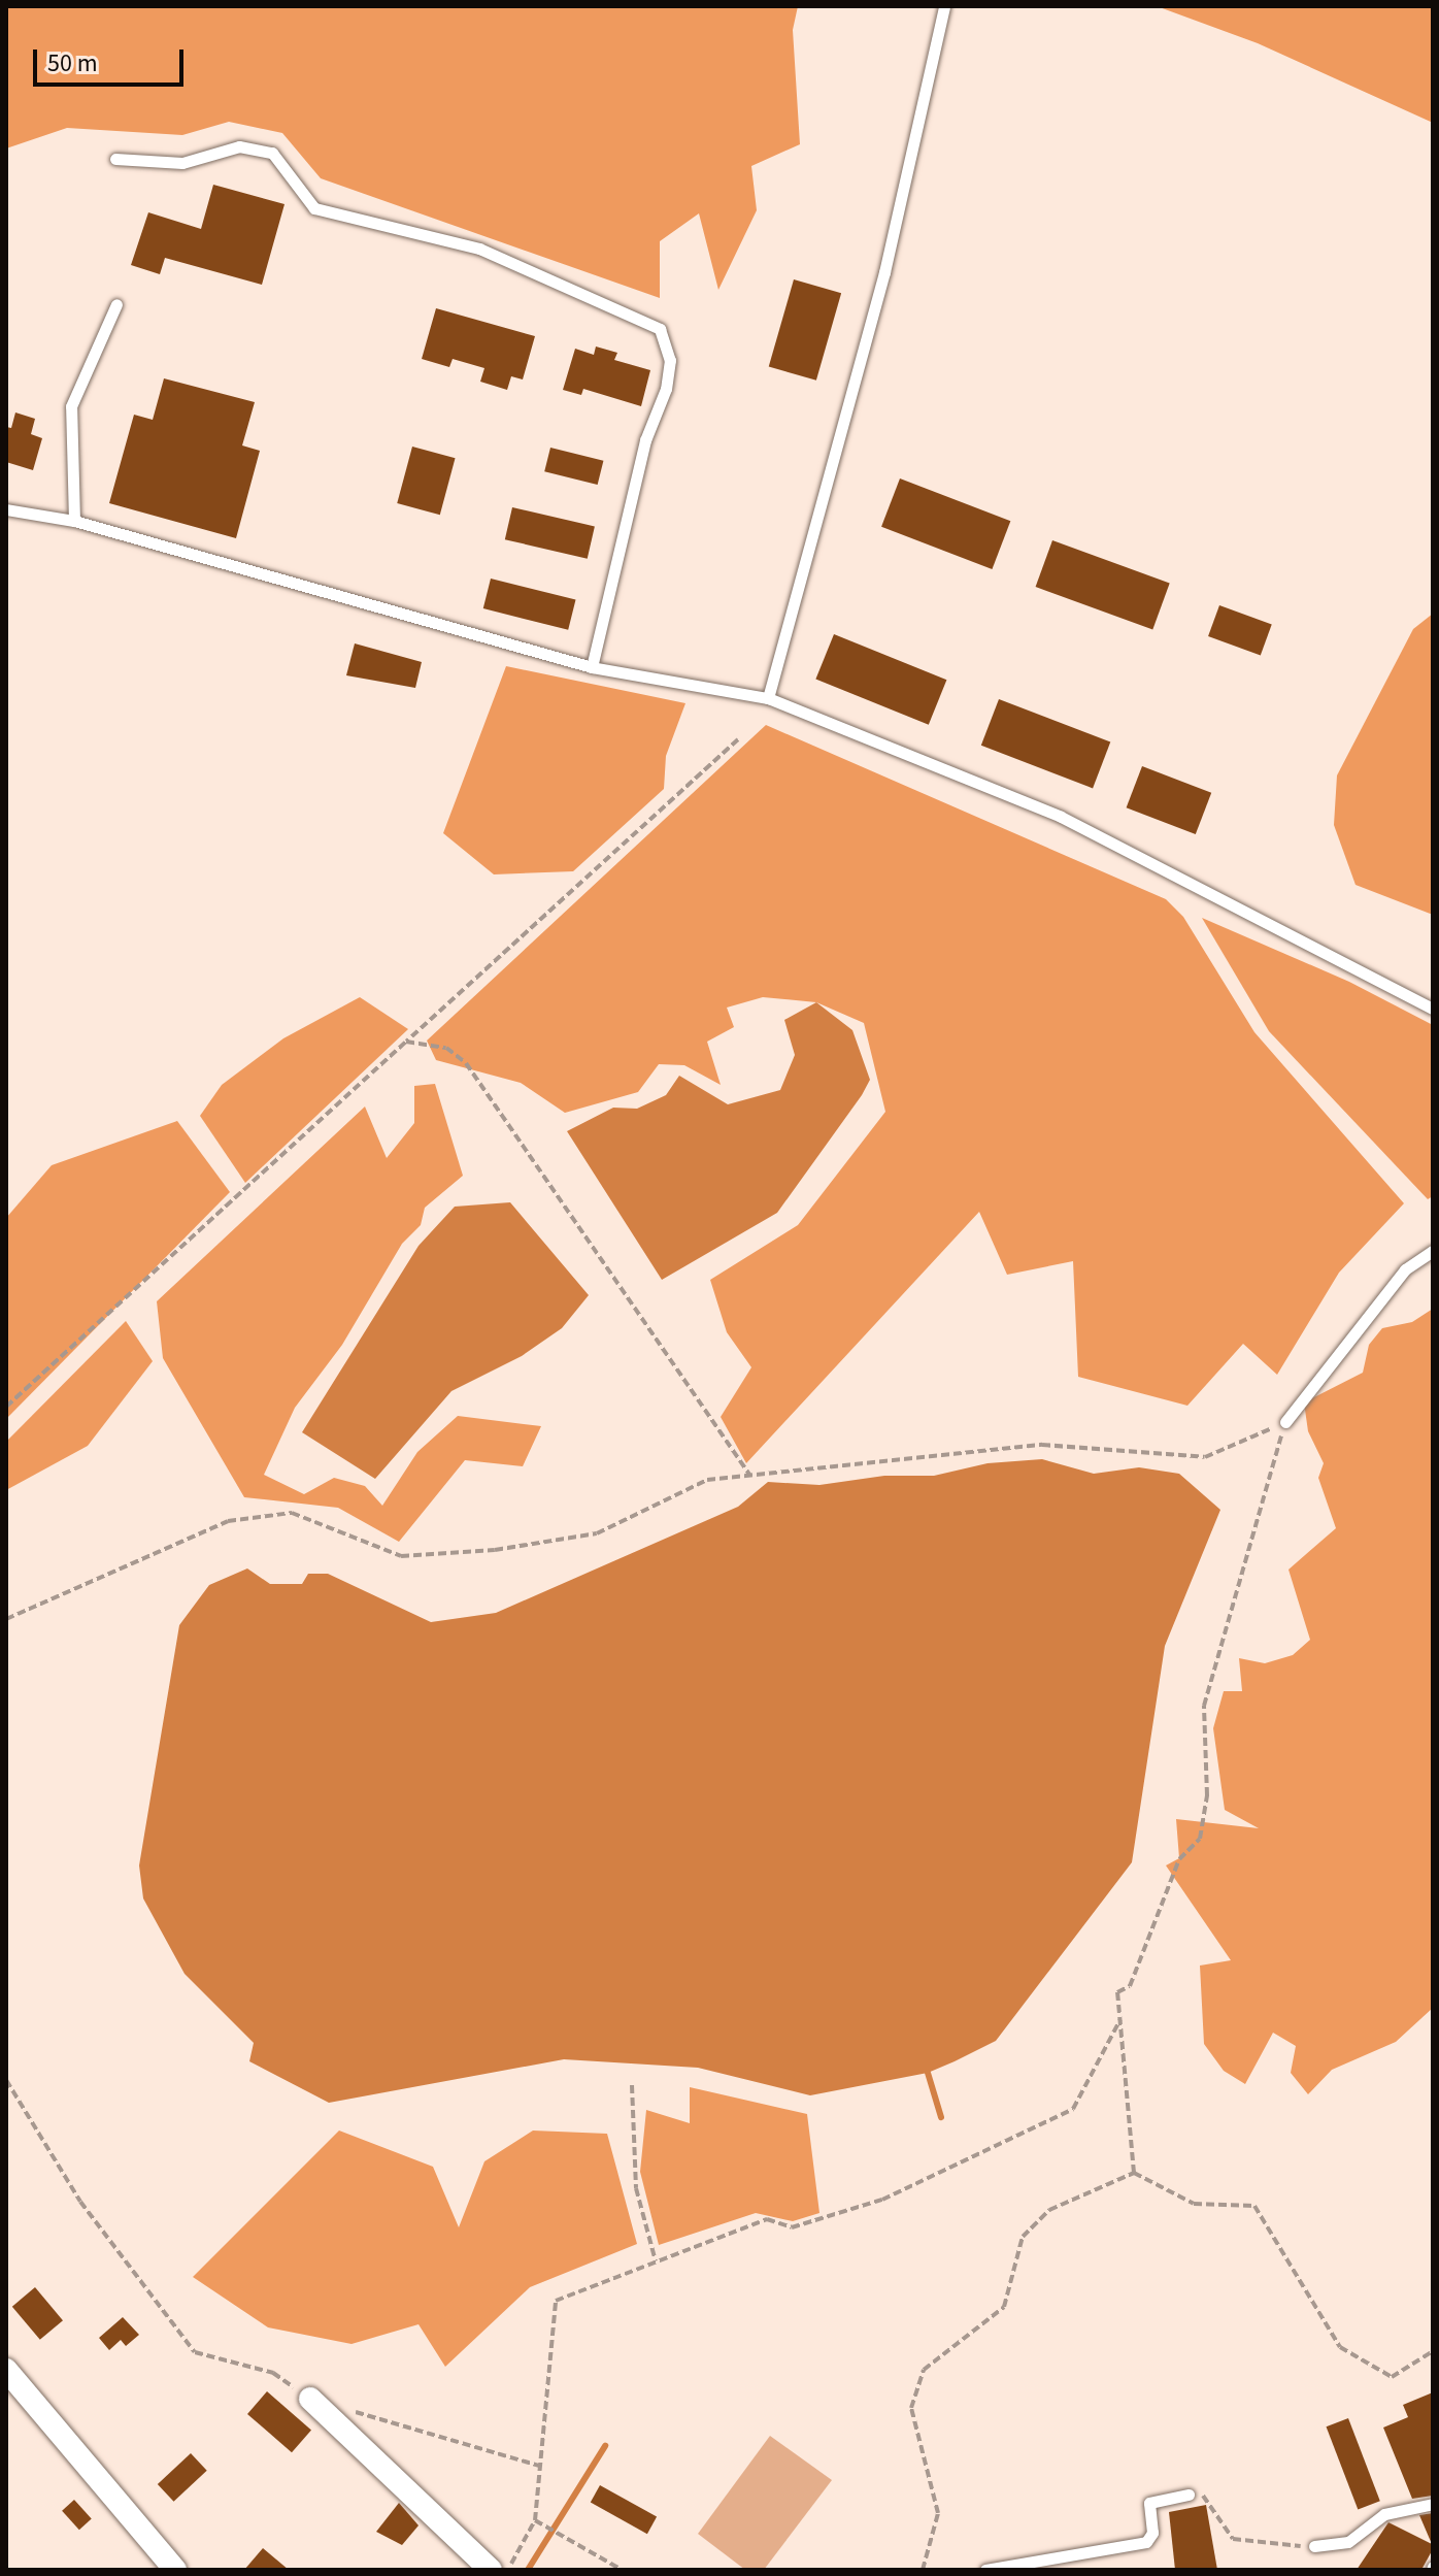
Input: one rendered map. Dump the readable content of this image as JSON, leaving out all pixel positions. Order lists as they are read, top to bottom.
{
  "scale_bar": "50 m"
}
